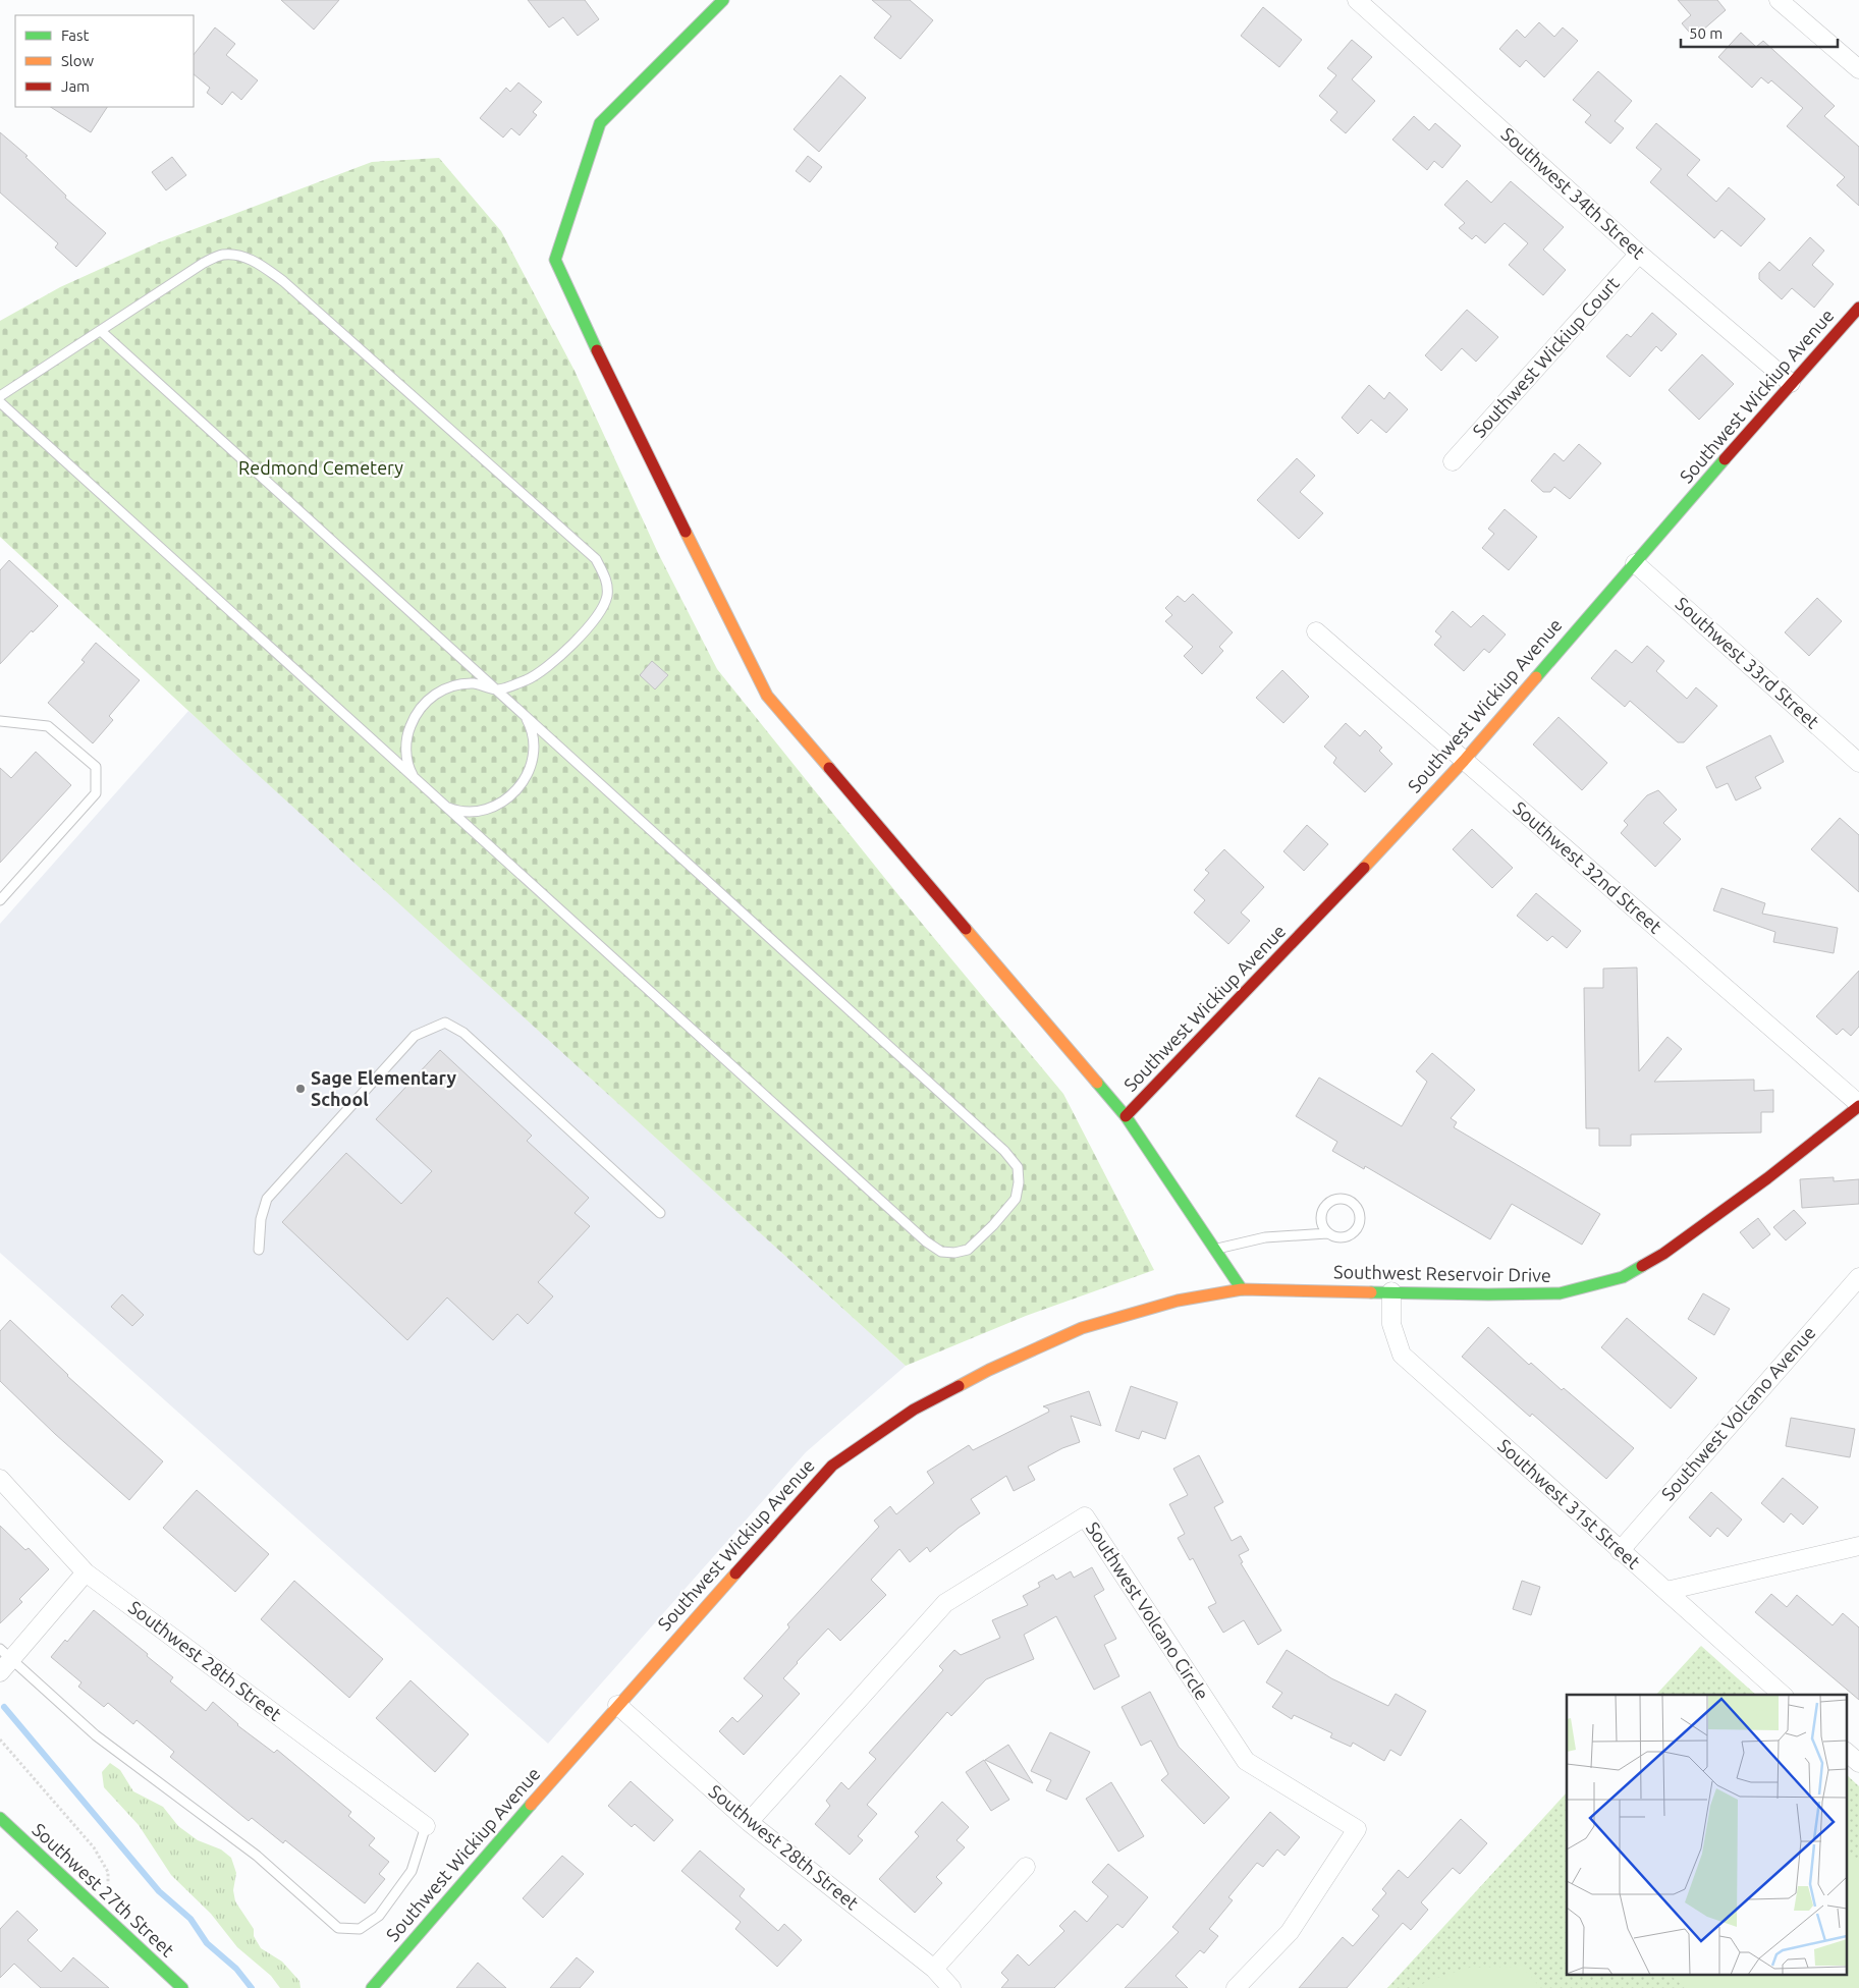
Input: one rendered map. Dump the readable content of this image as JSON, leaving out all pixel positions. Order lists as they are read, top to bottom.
{
  "streets": {
    "street": [
      "Southwest 34th Street",
      "Southwest Wickiup Court",
      "Southwest Wickiup Avenue",
      "Southwest 33rd Street",
      "Southwest 32nd Street",
      "Southwest Reservoir Drive",
      "Southwest Volcano Avenue",
      "Southwest 31st Street",
      "Southwest Volcano Circle",
      "Southwest 28th Street",
      "Southwest 27th Street"
    ]
  },
  "crossings": [
    ["Southwest 34th Street", "Southwest Wickiup Court"],
    ["Southwest 34th Street", "Southwest Wickiup Avenue"],
    ["Southwest Wickiup Avenue", "Southwest 33rd Street"],
    ["Southwest Wickiup Avenue", "Southwest 32nd Street"],
    ["Southwest Wickiup Avenue", "Southwest Reservoir Drive"],
    ["Southwest Wickiup Avenue", "Southwest 28th Street"],
    ["Southwest 32nd Street", "Southwest Reservoir Drive"],
    ["Southwest Reservoir Drive", "Southwest 31st Street"],
    ["Southwest Volcano Avenue", "Southwest 31st Street"],
    ["Southwest Volcano Circle", "Southwest 28th Street"]
  ],
  "parks": ["Redmond Cemetery"],
  "places": ["Sage Elementary School"],
  "legend": ["Fast", "Slow", "Jam"],
  "scale_bar": "50 m"
}
